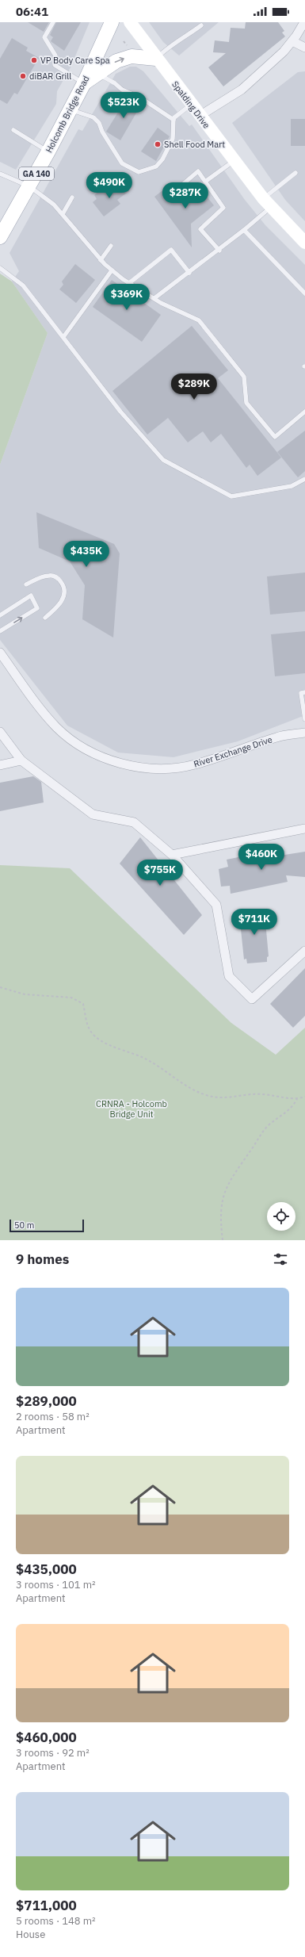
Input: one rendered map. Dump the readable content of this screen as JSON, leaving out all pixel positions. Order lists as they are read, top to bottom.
{
  "streets": {
    "main road": ["Spalding Drive", "Holcomb Bridge Road", "GA 140"],
    "street": ["River Exchange Drive"]
  },
  "parks": ["CRNRA - Holcomb Bridge Unit"],
  "places": ["VP Body Care Spa", "diBAR Grill", "Shell Food Mart"],
  "scale_bar": "50 m",
  "page": {
    "status": "06:41",
    "price": [
      "$523K",
      "$490K",
      "$287K",
      "$369K",
      "$289K",
      "$435K",
      "$460K",
      "$755K",
      "$711K"
    ],
    "scale": "50 m",
    "heading": "9 homes",
    "list": [
      {
        "name": "$289,000",
        "note": "2 rooms · 58 m² · Apartment"
      },
      {
        "name": "$435,000",
        "note": "3 rooms · 101 m² · Apartment"
      },
      {
        "name": "$460,000",
        "note": "3 rooms · 92 m² · Apartment"
      },
      {
        "name": "$711,000",
        "note": "5 rooms · 148 m² · House"
      }
    ]
  }
}
